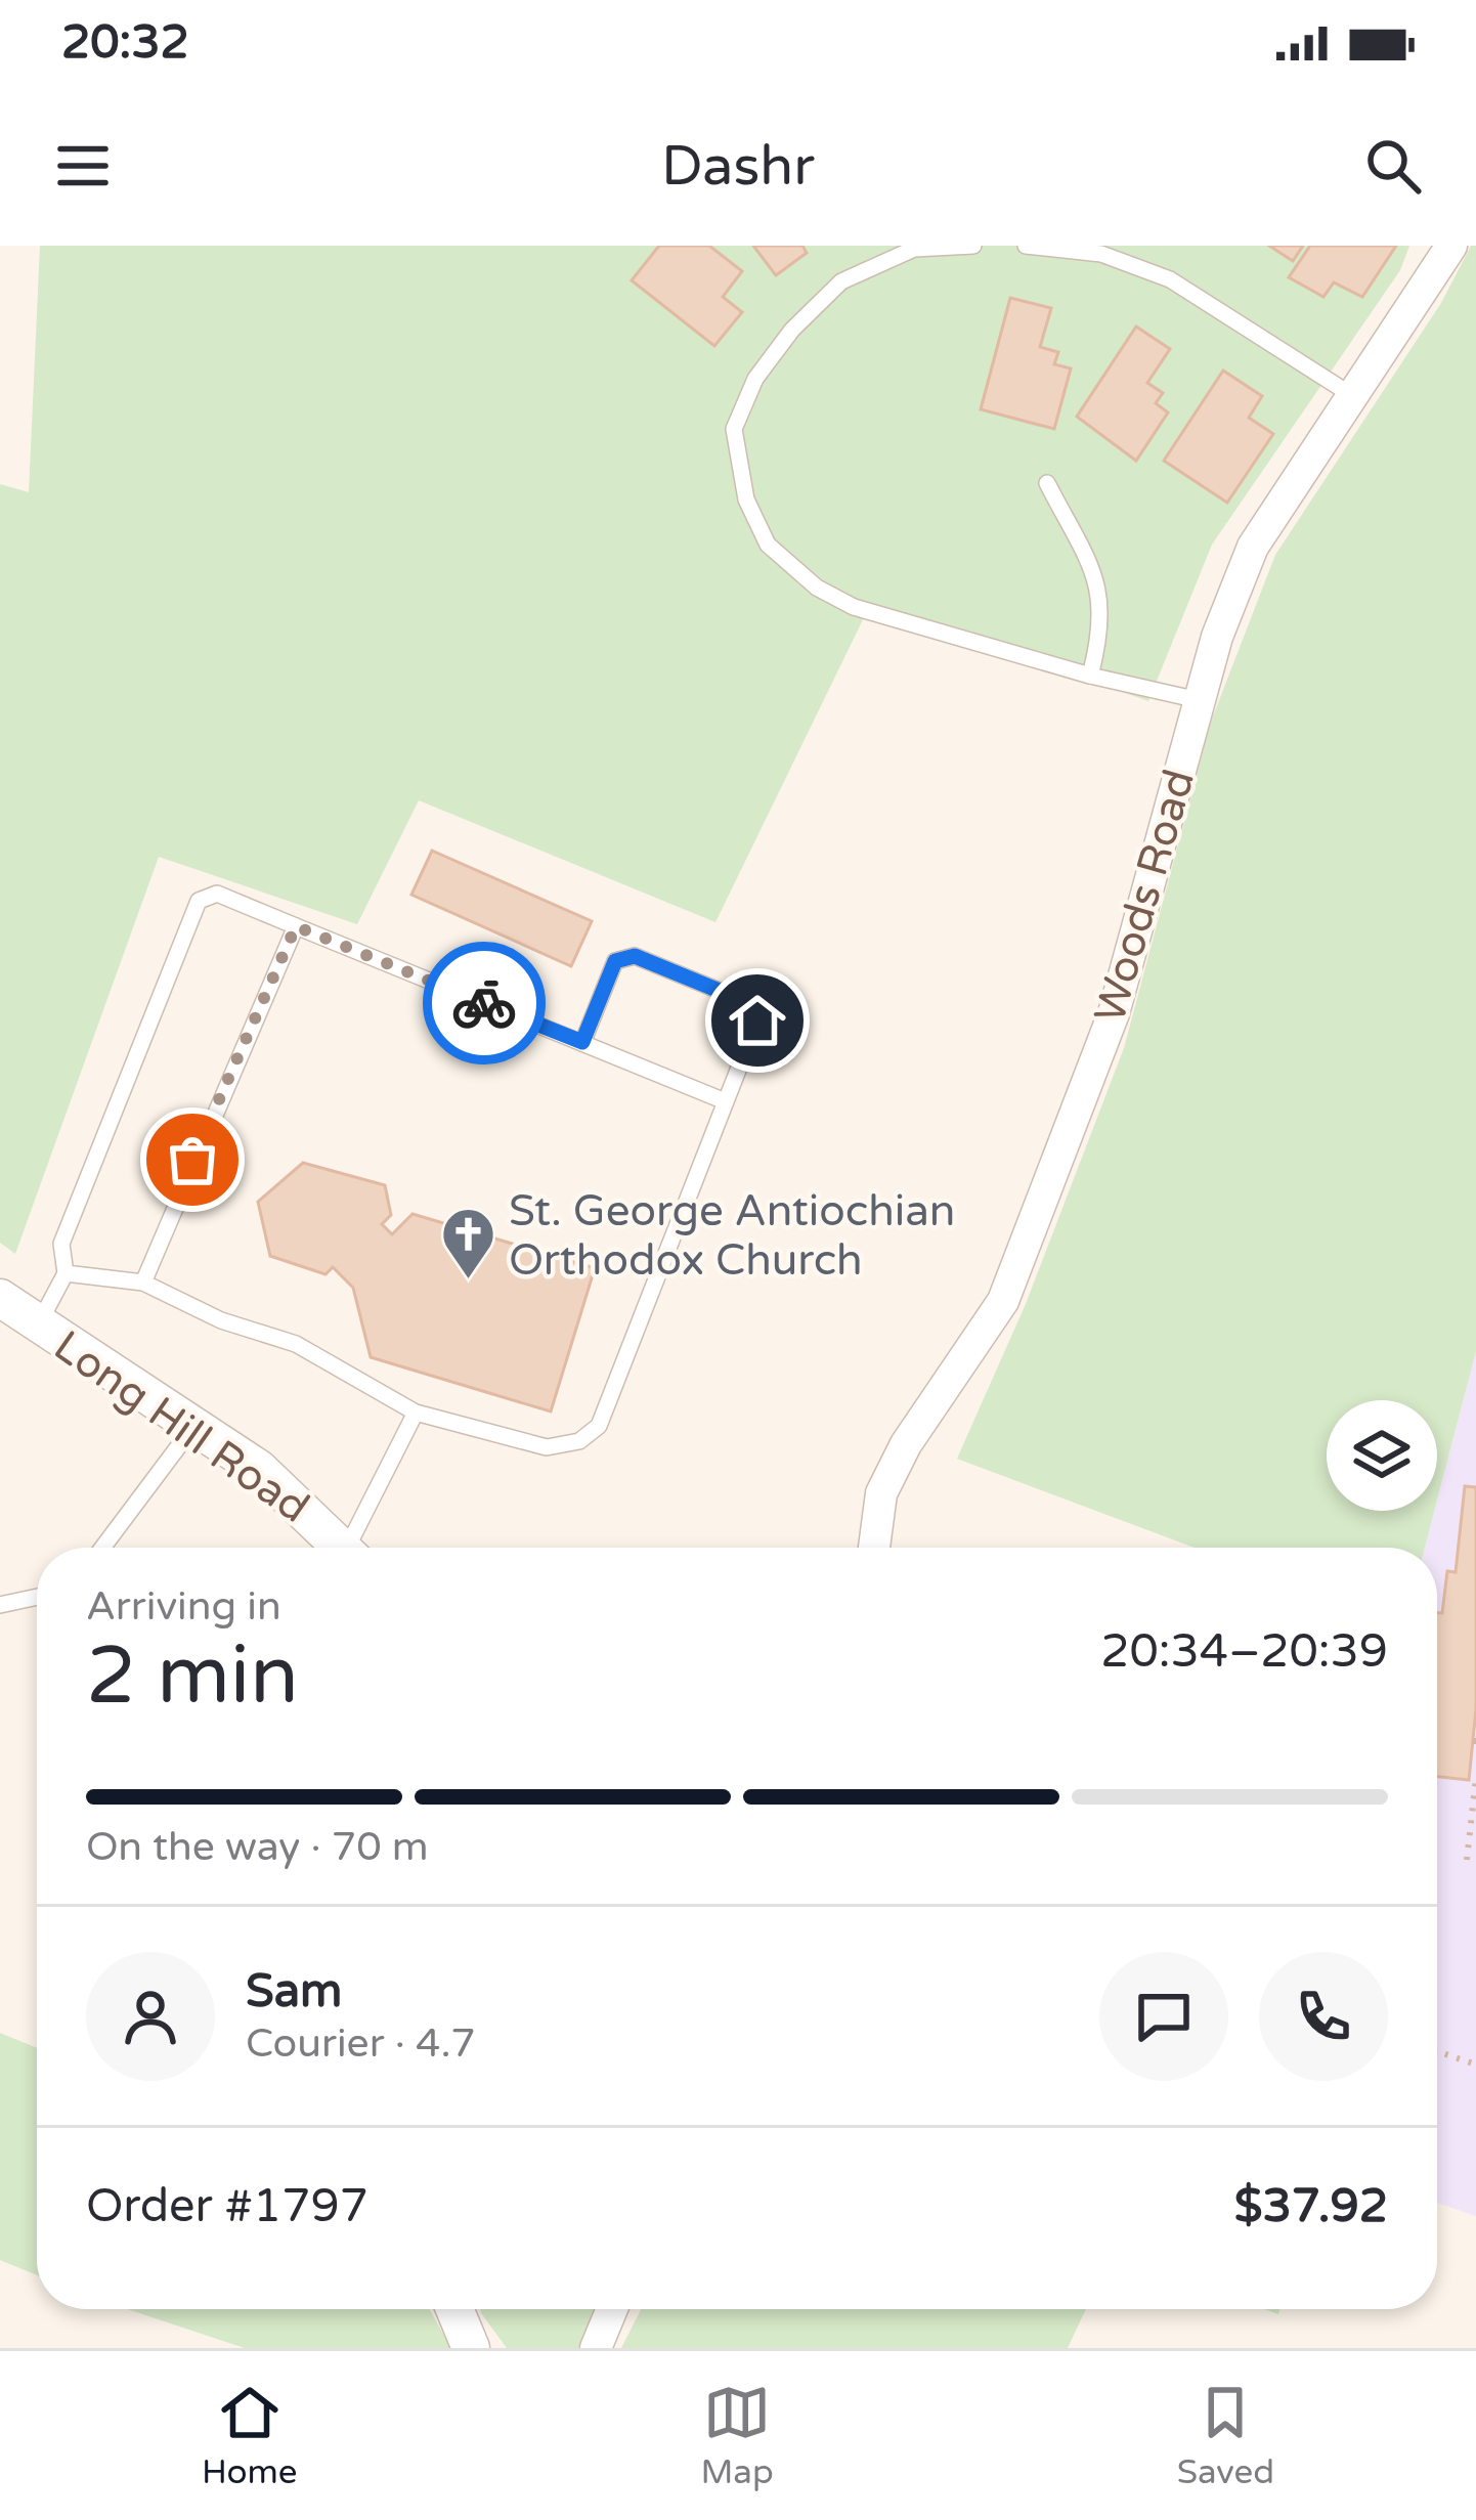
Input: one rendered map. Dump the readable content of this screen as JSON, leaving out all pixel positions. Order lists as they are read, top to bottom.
{
  "streets": {
    "street": ["Woods Road", "Long Hill Road"]
  },
  "places": {
    "church": ["St. George Antiochian Orthodox Church"]
  },
  "page": {
    "status": "20:32",
    "header": "Dashr",
    "heading": ["2 min", "Arriving in", "20:34–20:39"],
    "panel": [
      "Sam",
      "Courier · 4.7",
      "Order #1797",
      "$37.92"
    ],
    "bar": "On the way · 70 m",
    "tabs": ["Home", "Map", "Saved"]
  }
}
